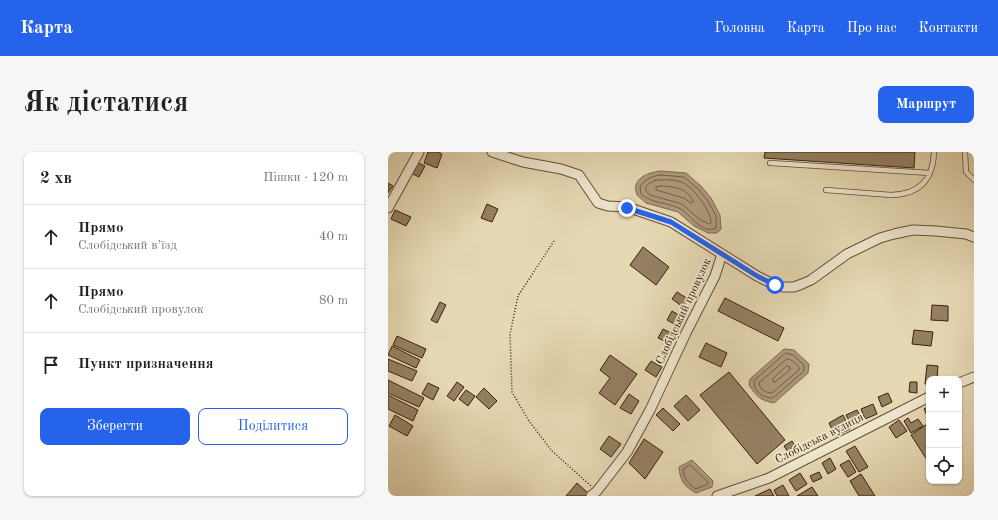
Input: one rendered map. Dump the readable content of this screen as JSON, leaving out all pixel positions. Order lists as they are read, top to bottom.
{
  "streets": {
    "street": ["Слобідський провулок", "Слобідська вулиця"]
  },
  "page": {
    "header": "Карта",
    "nav": [
      "Головна",
      "Карта",
      "Про нас",
      "Контакти"
    ],
    "buttons": [
      "Маршрут",
      ["Зберегти", "Поділитися"]
    ],
    "title": "Як дістатися",
    "heading": ["2 хв", "Пішки · 120 m"],
    "list": [
      ["Прямо", "Слобідський в’їзд", "40 m"],
      ["Прямо", "Слобідський провулок", "80 m"],
      "Пункт призначення"
    ],
    "map_buttons": ["+", "−"]
  }
}
